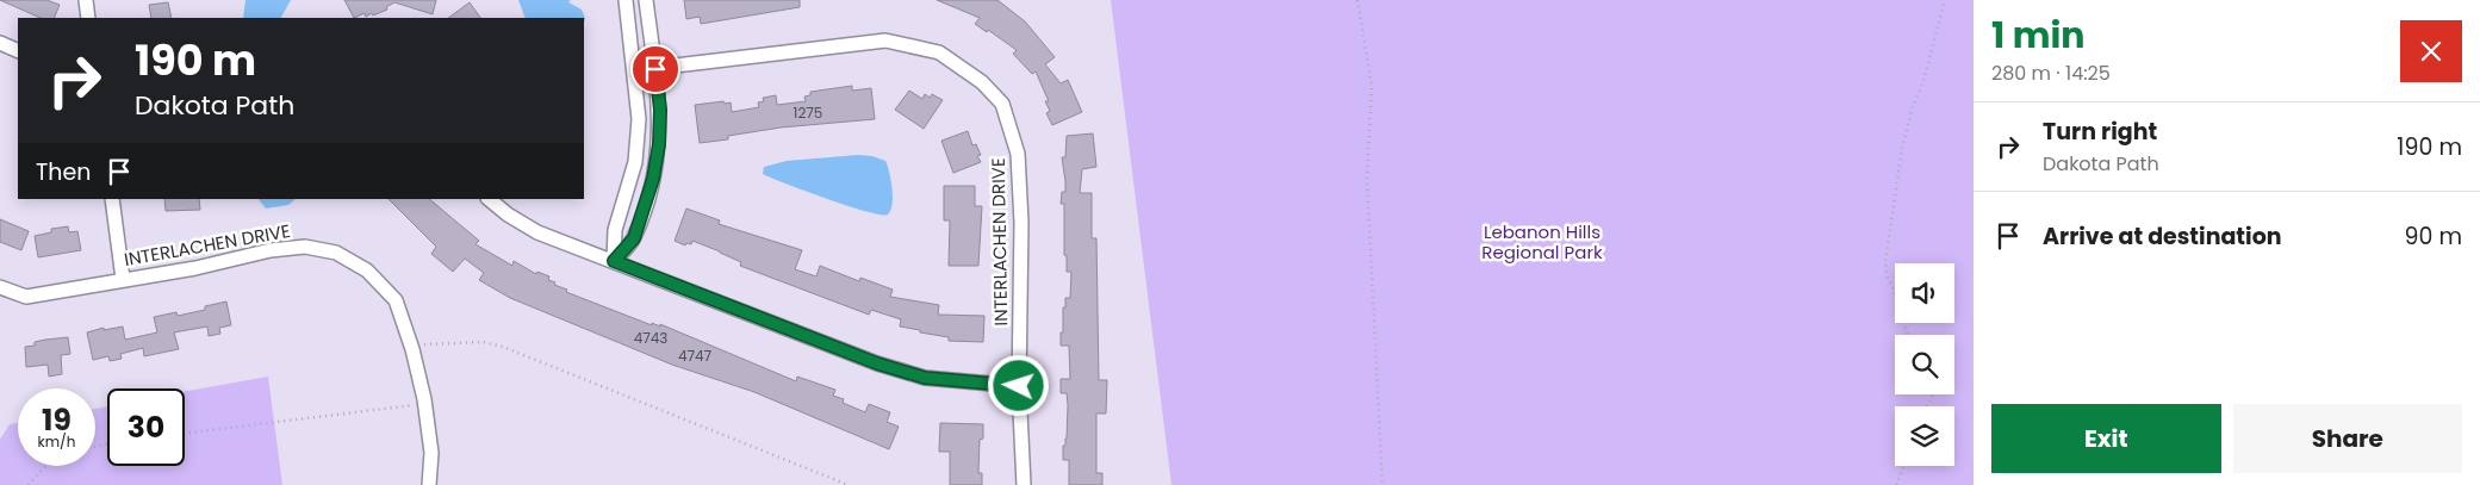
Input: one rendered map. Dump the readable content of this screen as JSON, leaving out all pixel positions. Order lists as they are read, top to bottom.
{
  "streets": {
    "street": ["INTERLACHEN DRIVE"]
  },
  "parks": ["Lebanon Hills Regional Park"],
  "house_numbers": ["1275", "4743", "4747"],
  "page": {
    "heading": ["1 min", "280 m · 14:25"],
    "turn": ["190 m", "Dakota Path"],
    "list": [
      {
        "name": "Turn right",
        "note": "Dakota Path",
        "value": "190 m"
      },
      {
        "name": "Arrive at destination",
        "value": "90 m"
      }
    ],
    "then": "Then",
    "speed": "19 km/h",
    "limit": "30",
    "buttons": ["Exit", "Share"]
  }
}
